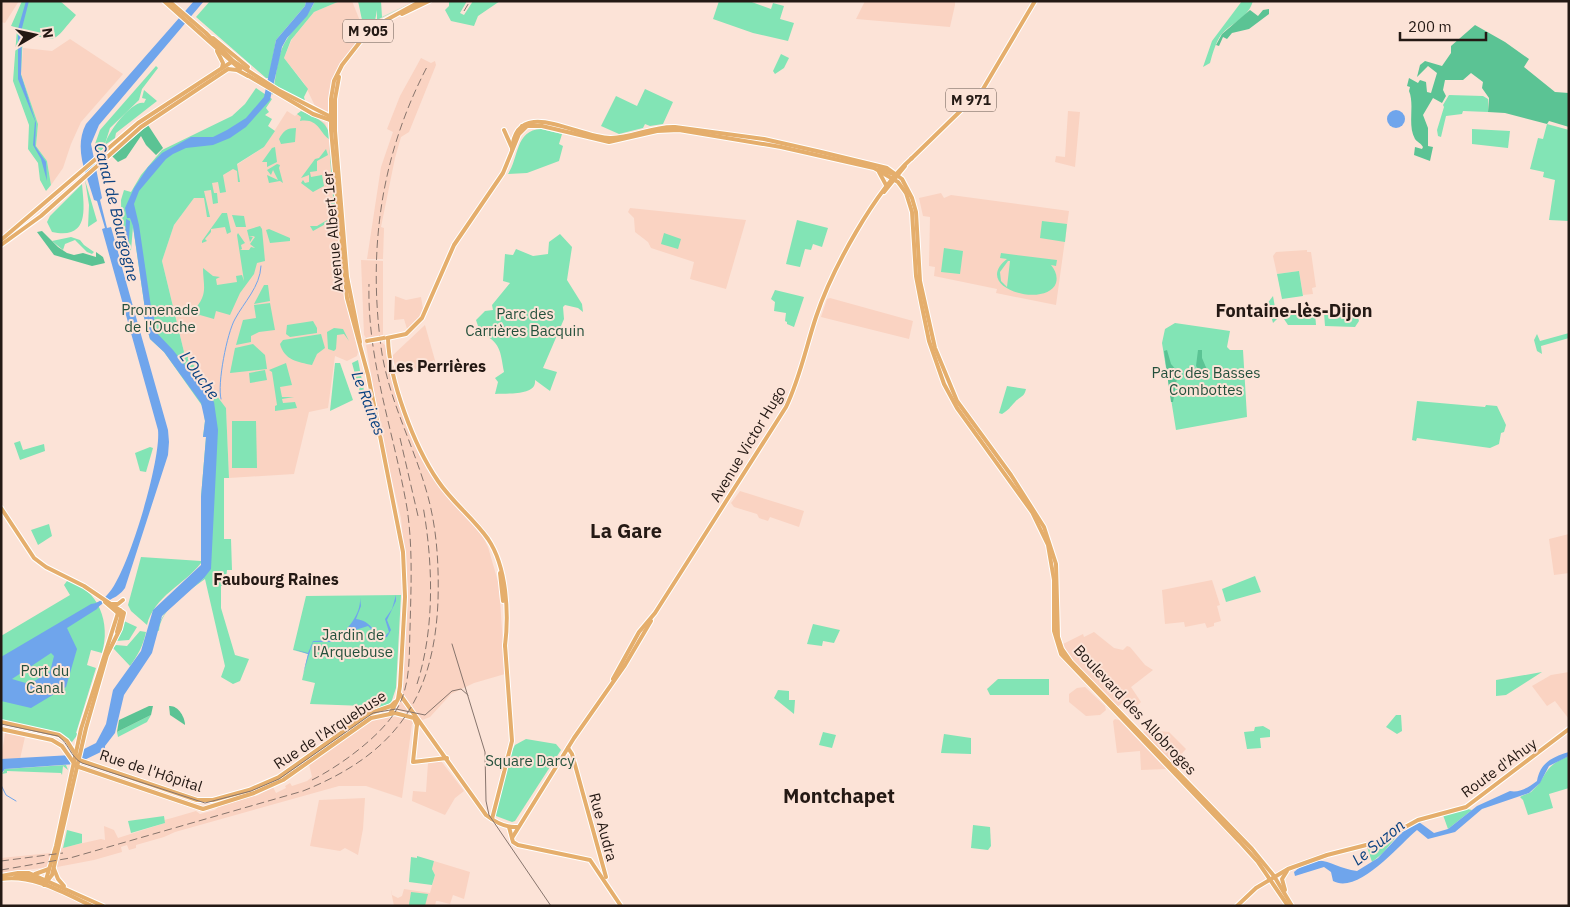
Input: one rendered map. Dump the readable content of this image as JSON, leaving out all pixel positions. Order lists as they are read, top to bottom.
{
  "streets": {
    "main road": [
      "M 905",
      "M 971",
      "Avenue Albert 1er",
      "Avenue Victor Hugo",
      "Boulevard des Allobroges",
      "Rue de l'Arquebuse",
      "Route d'Ahuy",
      "Rue de l'Hôpital",
      "Rue Audra"
    ]
  },
  "crossings": [
    ["M 905", "Avenue Albert 1er"],
    ["M 971", "Avenue Victor Hugo"],
    ["M 971", "Rue Audra"],
    ["Avenue Albert 1er", "Rue de l'Arquebuse"],
    ["Avenue Victor Hugo", "Rue Audra"],
    ["Boulevard des Allobroges", "Route d'Ahuy"],
    ["Rue de l'Arquebuse", "Rue de l'Hôpital"]
  ],
  "districts": [
    "Fontaine-lès-Dijon",
    "Les Perrières",
    "La Gare",
    "Faubourg Raines",
    "Montchapet"
  ],
  "water": [
    "Canal de Bourgogne",
    "L'Ouche",
    "Le Raines",
    "Le Suzon"
  ],
  "parks": [
    "Promenade de l'Ouche",
    "Parc des Carrières Bacquin",
    "Parc des Basses Combottes",
    "Jardin de l'Arquebuse",
    "Port du Canal",
    "Square Darcy"
  ],
  "scale_bar": "200 m",
  "north": "right"
}
